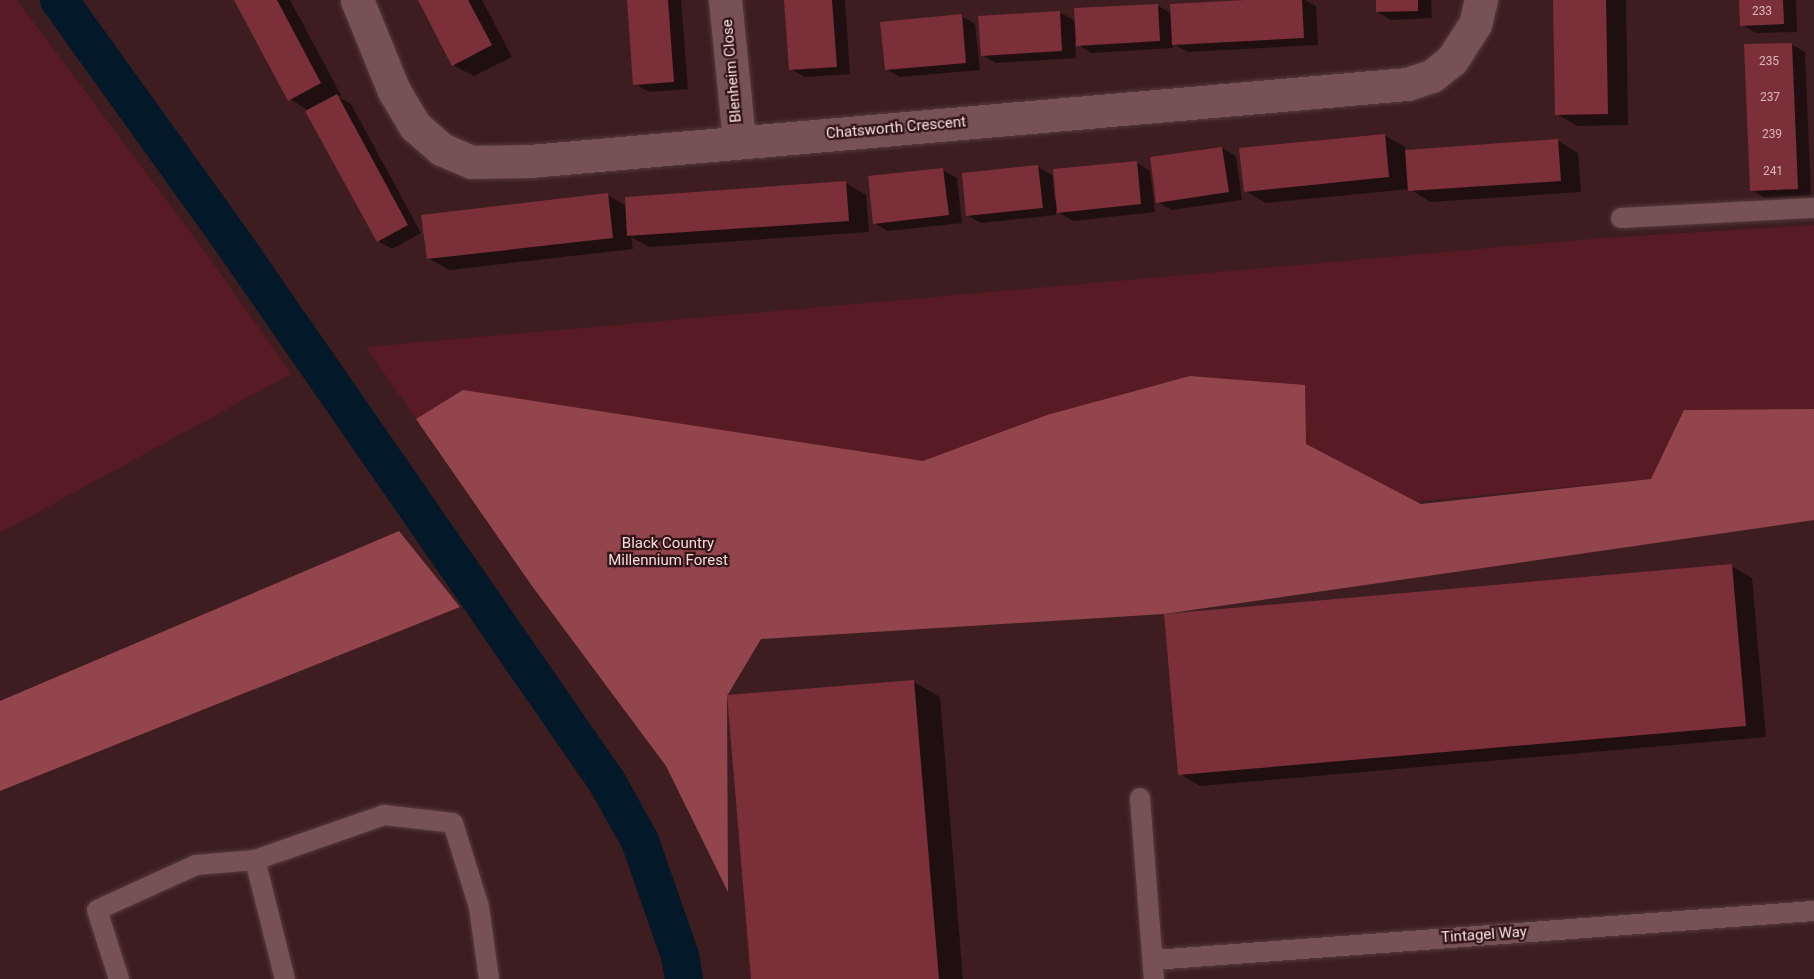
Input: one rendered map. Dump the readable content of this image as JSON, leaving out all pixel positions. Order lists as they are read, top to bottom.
{
  "streets": {
    "street": ["Blenheim Close", "Chatsworth Crescent"],
    "lane": ["Tintagel Way"]
  },
  "crossings": [
    ["Blenheim Close", "Chatsworth Crescent"]
  ],
  "parks": ["Black Country Millennium Forest"],
  "house_numbers": [
    "233",
    "235",
    "237",
    "239",
    "241"
  ]
}
